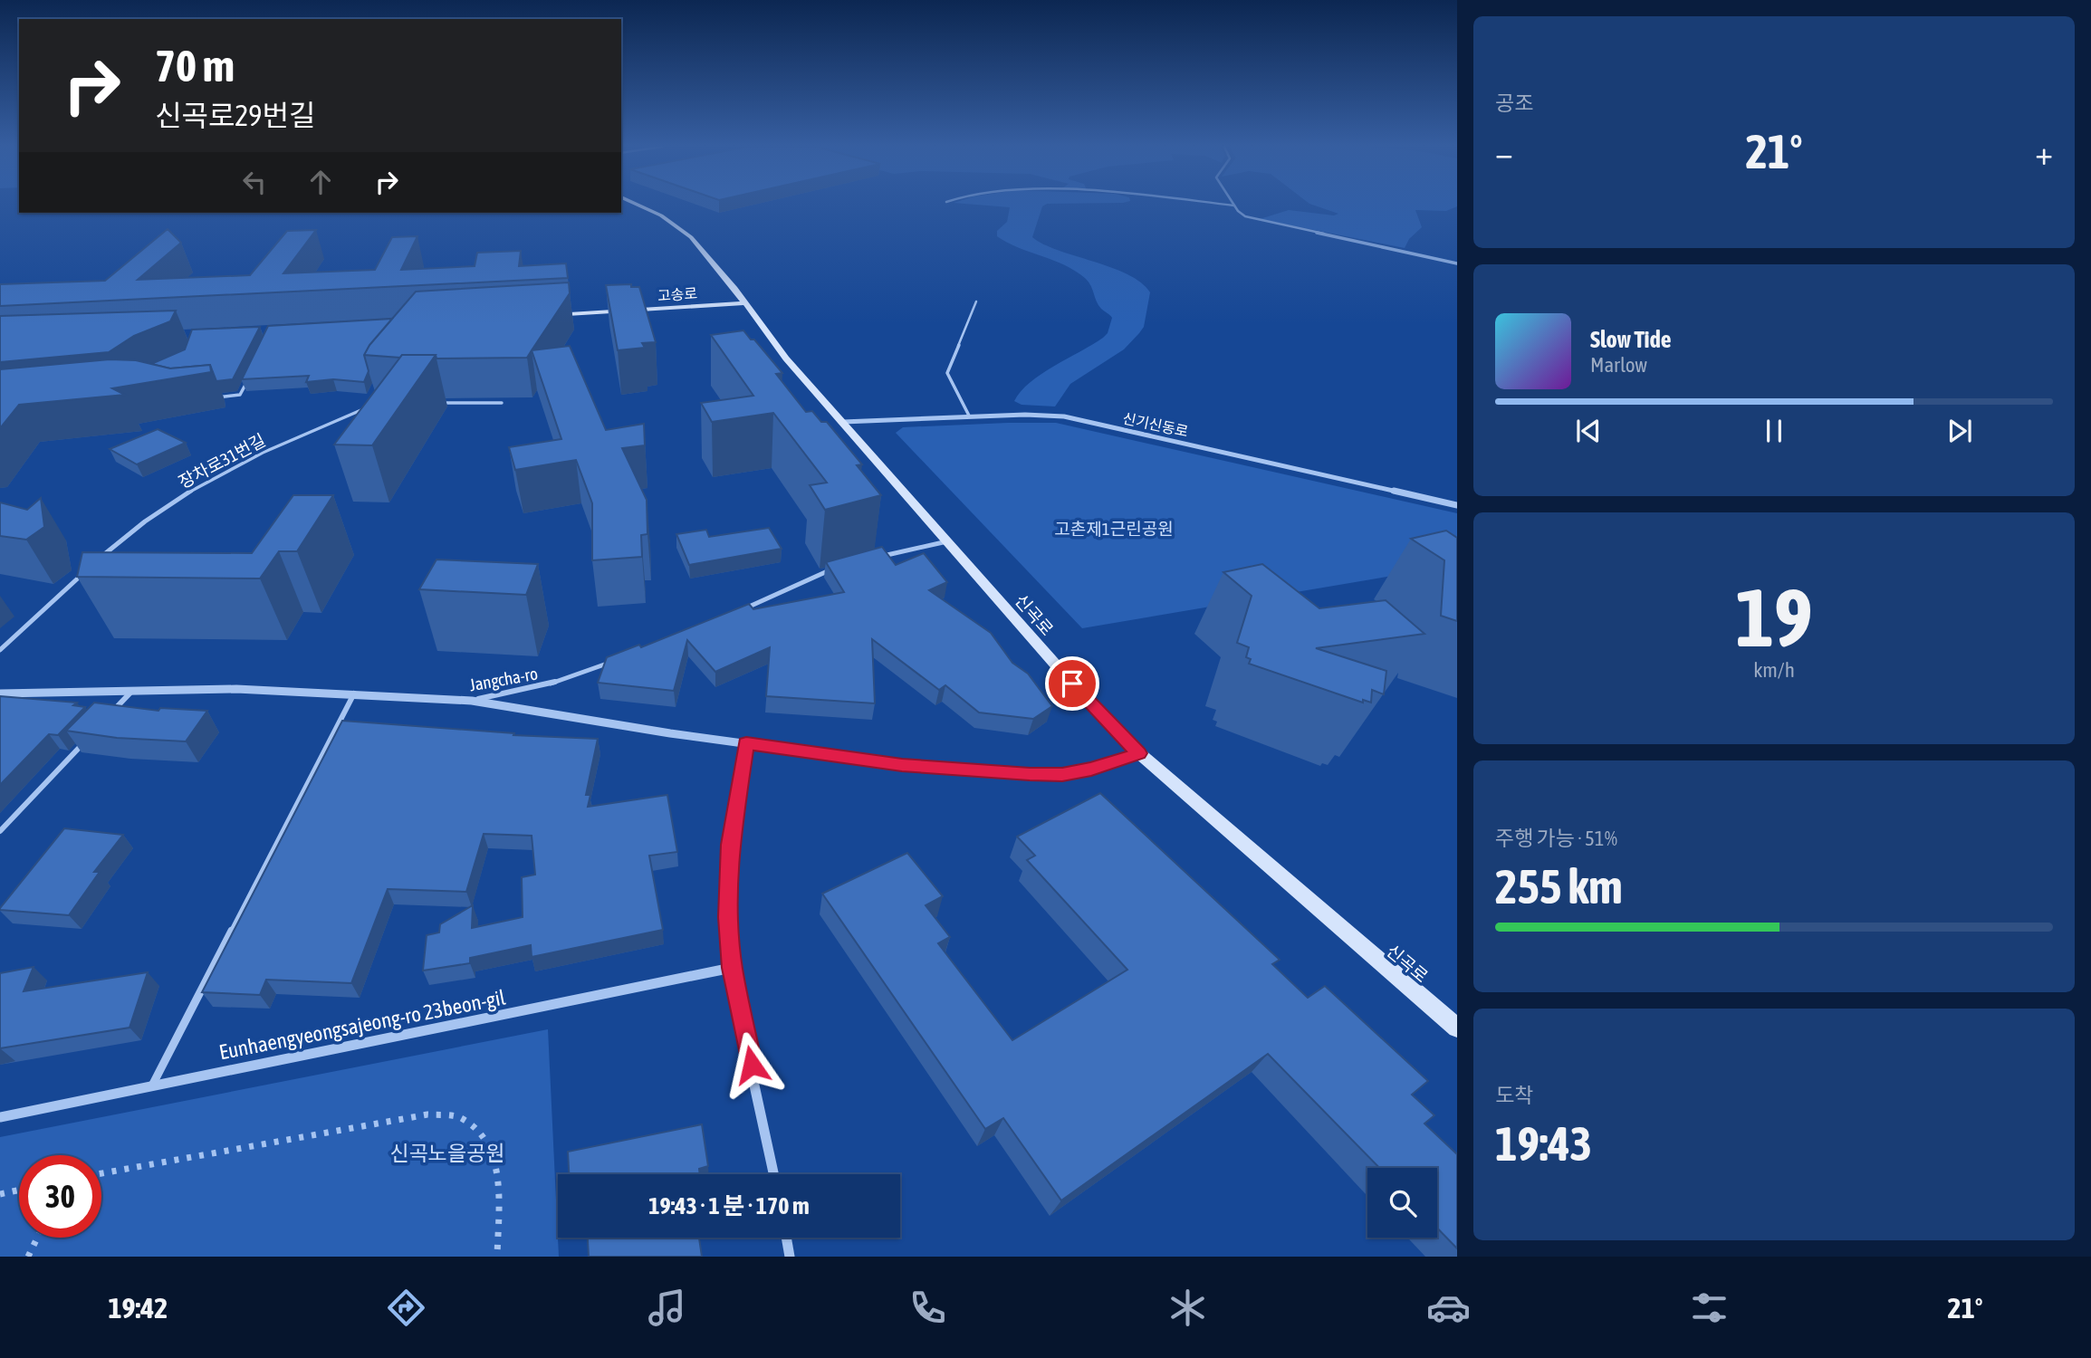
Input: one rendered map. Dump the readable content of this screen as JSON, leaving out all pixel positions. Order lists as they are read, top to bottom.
{
  "streets": {
    "street": [
      "고송로",
      "신기신동로",
      "신곡로",
      "Jangcha-ro",
      "Eunhaengyeongsajeong-ro 23beon-gil"
    ],
    "lane": ["장차로31번길"]
  },
  "crossings": [
    ["고송로", "신곡로"],
    ["신기신동로", "신곡로"]
  ],
  "parks": ["고촌제1근린공원", "신곡노을공원"],
  "page": {
    "tile": [
      "공조",
      ["19", "km/h"],
      ["주행 가능 · 51%", "255 km"],
      ["도착", "19:43"]
    ],
    "turn": ["70 m", "신곡로29번길"],
    "heat": ["−", "21°", "+"],
    "song": ["Slow Tide", "Marlow"],
    "limit": "30",
    "trip": "19:43 · 1 분 · 170 m",
    "tabs": ["19:42", "21°"]
  }
}
